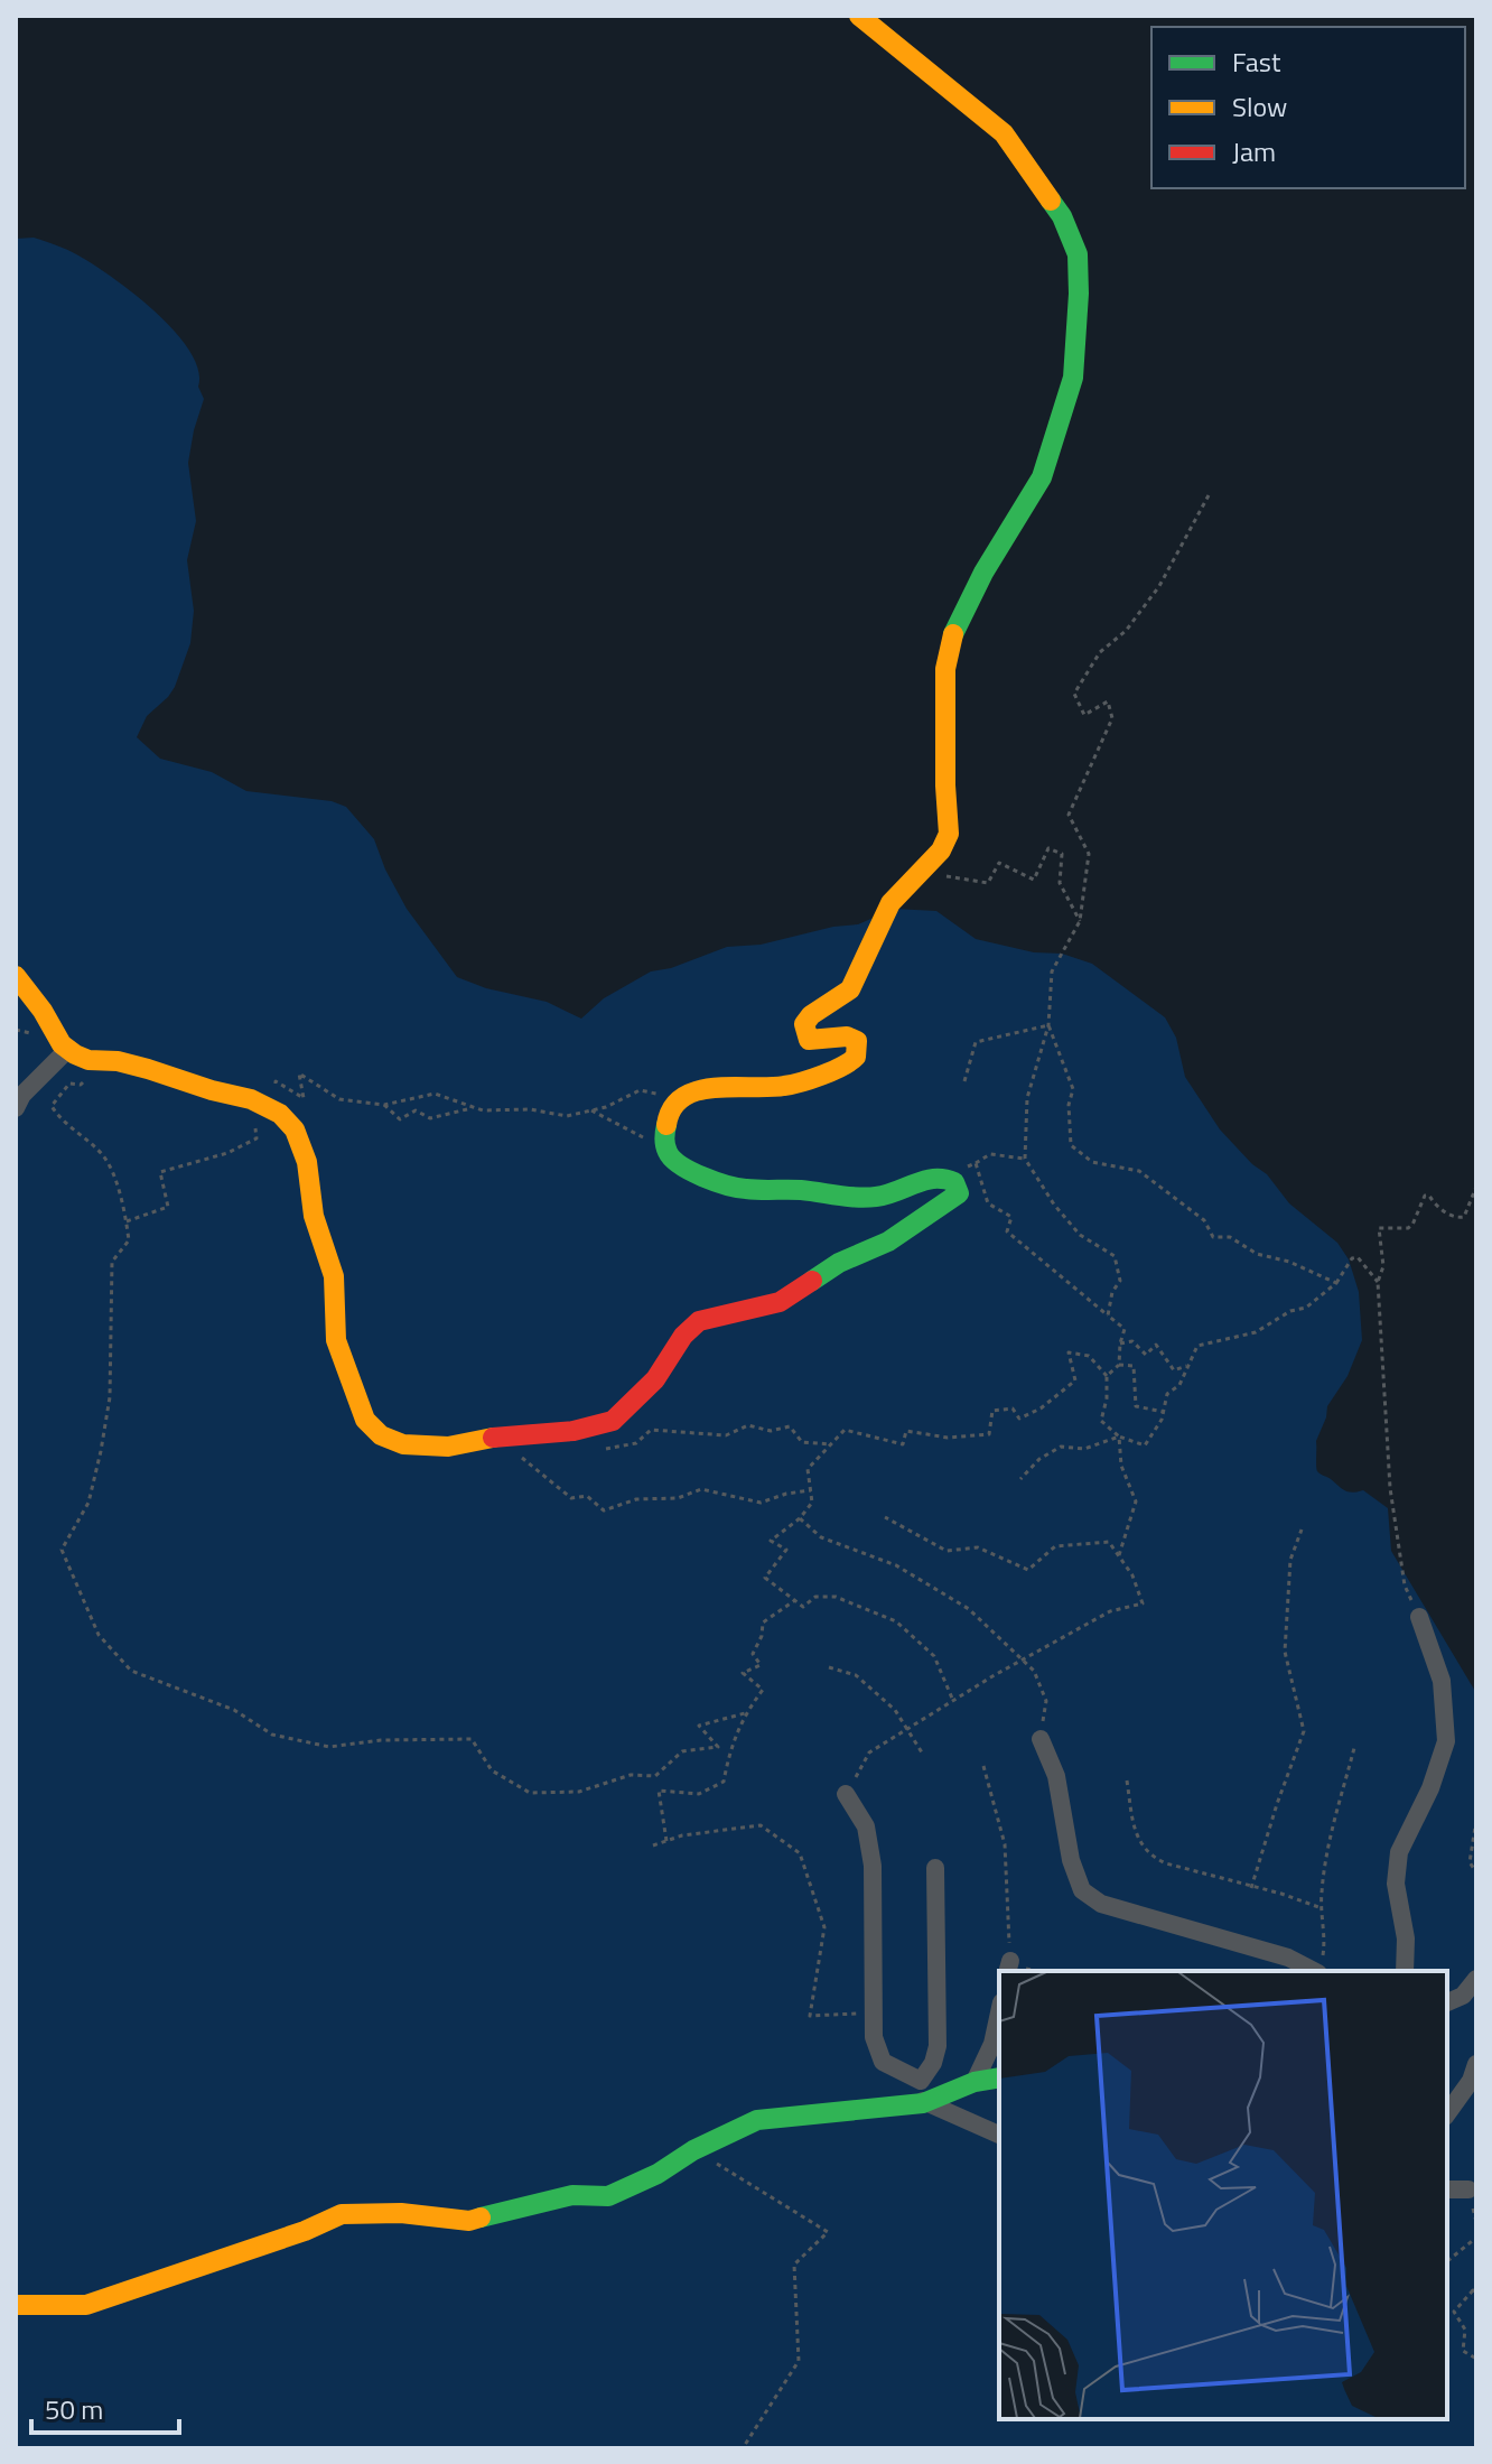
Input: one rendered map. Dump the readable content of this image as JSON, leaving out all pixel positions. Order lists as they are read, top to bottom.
{
  "legend": ["Fast", "Slow", "Jam"],
  "scale_bar": "50 m"
}
